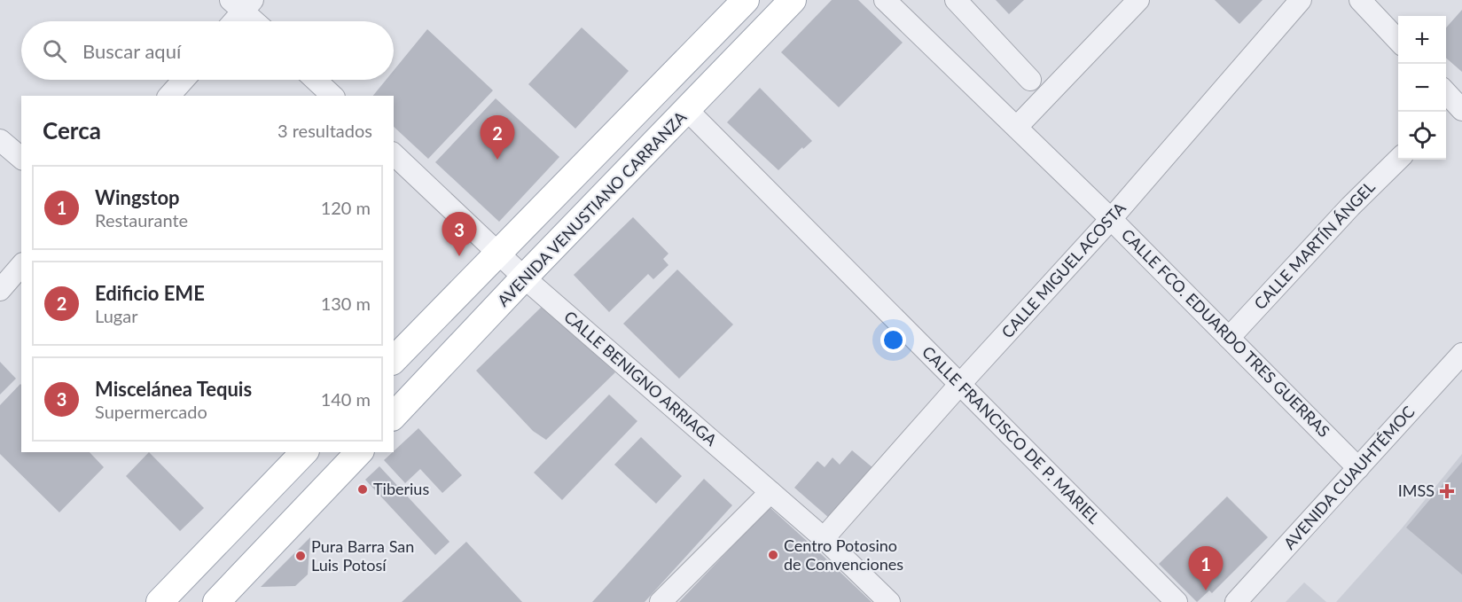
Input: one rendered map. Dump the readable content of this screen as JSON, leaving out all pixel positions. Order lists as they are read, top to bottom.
{
  "streets": {
    "main road": ["AVENIDA VENUSTIANO CARRANZA"],
    "street": [
      "CALLE MARTÍN ÁNGEL",
      "CALLE MIGUEL ACOSTA",
      "CALLE FCO. EDUARDO TRES GUERRAS",
      "CALLE BENIGNO ARRIAGA",
      "CALLE FRANCISCO DE P. MARIEL",
      "AVENIDA CUAUHTÉMOC"
    ]
  },
  "crossings": [
    ["AVENIDA VENUSTIANO CARRANZA", "CALLE BENIGNO ARRIAGA"],
    ["AVENIDA VENUSTIANO CARRANZA", "CALLE FRANCISCO DE P. MARIEL"],
    ["CALLE MARTÍN ÁNGEL", "CALLE FCO. EDUARDO TRES GUERRAS"],
    ["CALLE MIGUEL ACOSTA", "CALLE FCO. EDUARDO TRES GUERRAS"],
    ["CALLE MIGUEL ACOSTA", "CALLE BENIGNO ARRIAGA"],
    ["CALLE MIGUEL ACOSTA", "CALLE FRANCISCO DE P. MARIEL"],
    ["CALLE FCO. EDUARDO TRES GUERRAS", "AVENIDA CUAUHTÉMOC"]
  ],
  "places": {
    "other": ["Tiberius", "Centro Potosino de Convenciones", "Pura Barra San Luis Potosí"],
    "health": ["IMSS"]
  },
  "page": {
    "map_buttons": ["+", "−"],
    "search": "Buscar aquí",
    "heading": ["Cerca", "3 resultados"],
    "pins": ["2", "3", "1"],
    "list": [
      {
        "mark": "1",
        "name": "Wingstop",
        "note": "Restaurante",
        "value": "120 m"
      },
      {
        "mark": "2",
        "name": "Edificio EME",
        "note": "Lugar",
        "value": "130 m"
      },
      {
        "mark": "3",
        "name": "Miscelánea Tequis",
        "note": "Supermercado",
        "value": "140 m"
      }
    ]
  }
}
